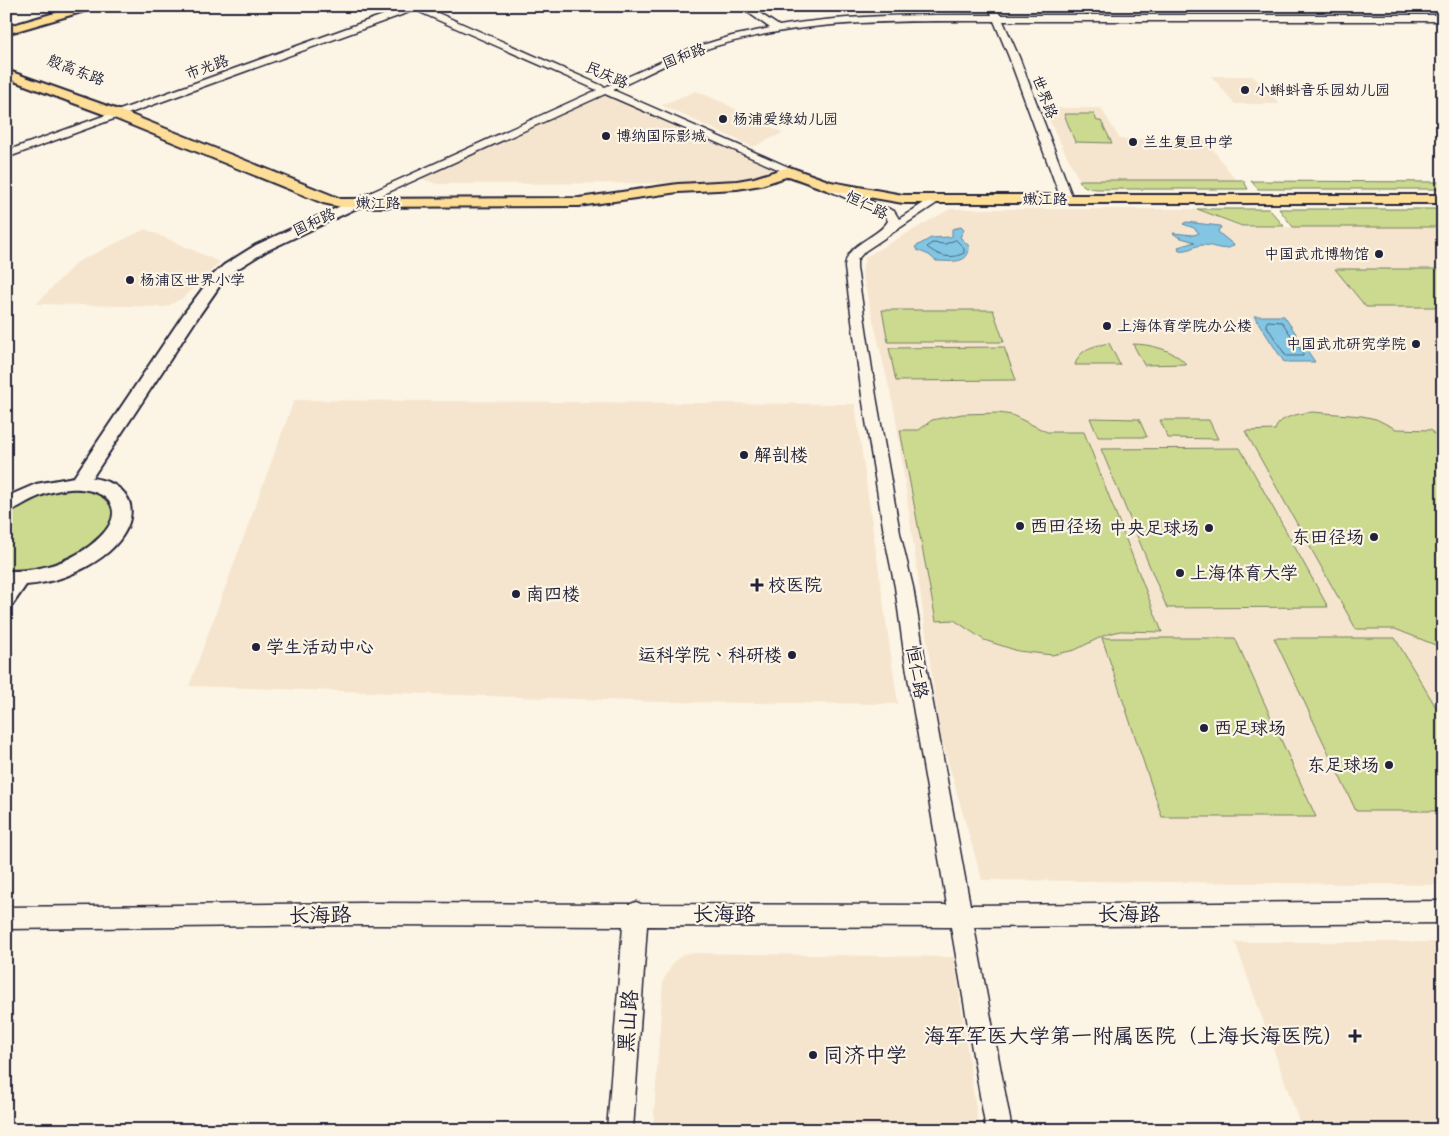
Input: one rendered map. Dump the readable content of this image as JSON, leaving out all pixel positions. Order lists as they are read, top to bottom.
{
  "streets": {
    "main road": ["国和路", "殷高东路", "嫩江路"],
    "street": [
      "市光路",
      "民庆路",
      "世界路",
      "恒仁路",
      "长海路",
      "黑山路"
    ]
  },
  "crossings": [
    ["国和路", "民庆路"],
    ["国和路", "世界路"],
    ["国和路", "嫩江路"],
    ["市光路", "殷高东路"],
    ["市光路", "民庆路"],
    ["市光路", "嫩江路"],
    ["殷高东路", "嫩江路"],
    ["民庆路", "嫩江路"],
    ["世界路", "嫩江路"],
    ["嫩江路", "恒仁路"],
    ["恒仁路", "长海路"],
    ["长海路", "黑山路"]
  ],
  "places": {
    "other": [
      "小蝌蚪音乐园幼儿园",
      "杨浦爱绿幼儿园",
      "博纳国际影城",
      "兰生复旦中学",
      "中国武术博物馆",
      "杨浦区世界小学",
      "上海体育学院办公楼",
      "中国武术研究学院",
      "解剖楼",
      "西田径场",
      "中央足球场",
      "东田径场",
      "上海体育大学",
      "南四楼",
      "学生活动中心",
      "运科学院、科研楼",
      "西足球场",
      "东足球场",
      "同济中学"
    ],
    "health": ["校医院", "海军军医大学第一附属医院（上海长海医院）"]
  }
}
